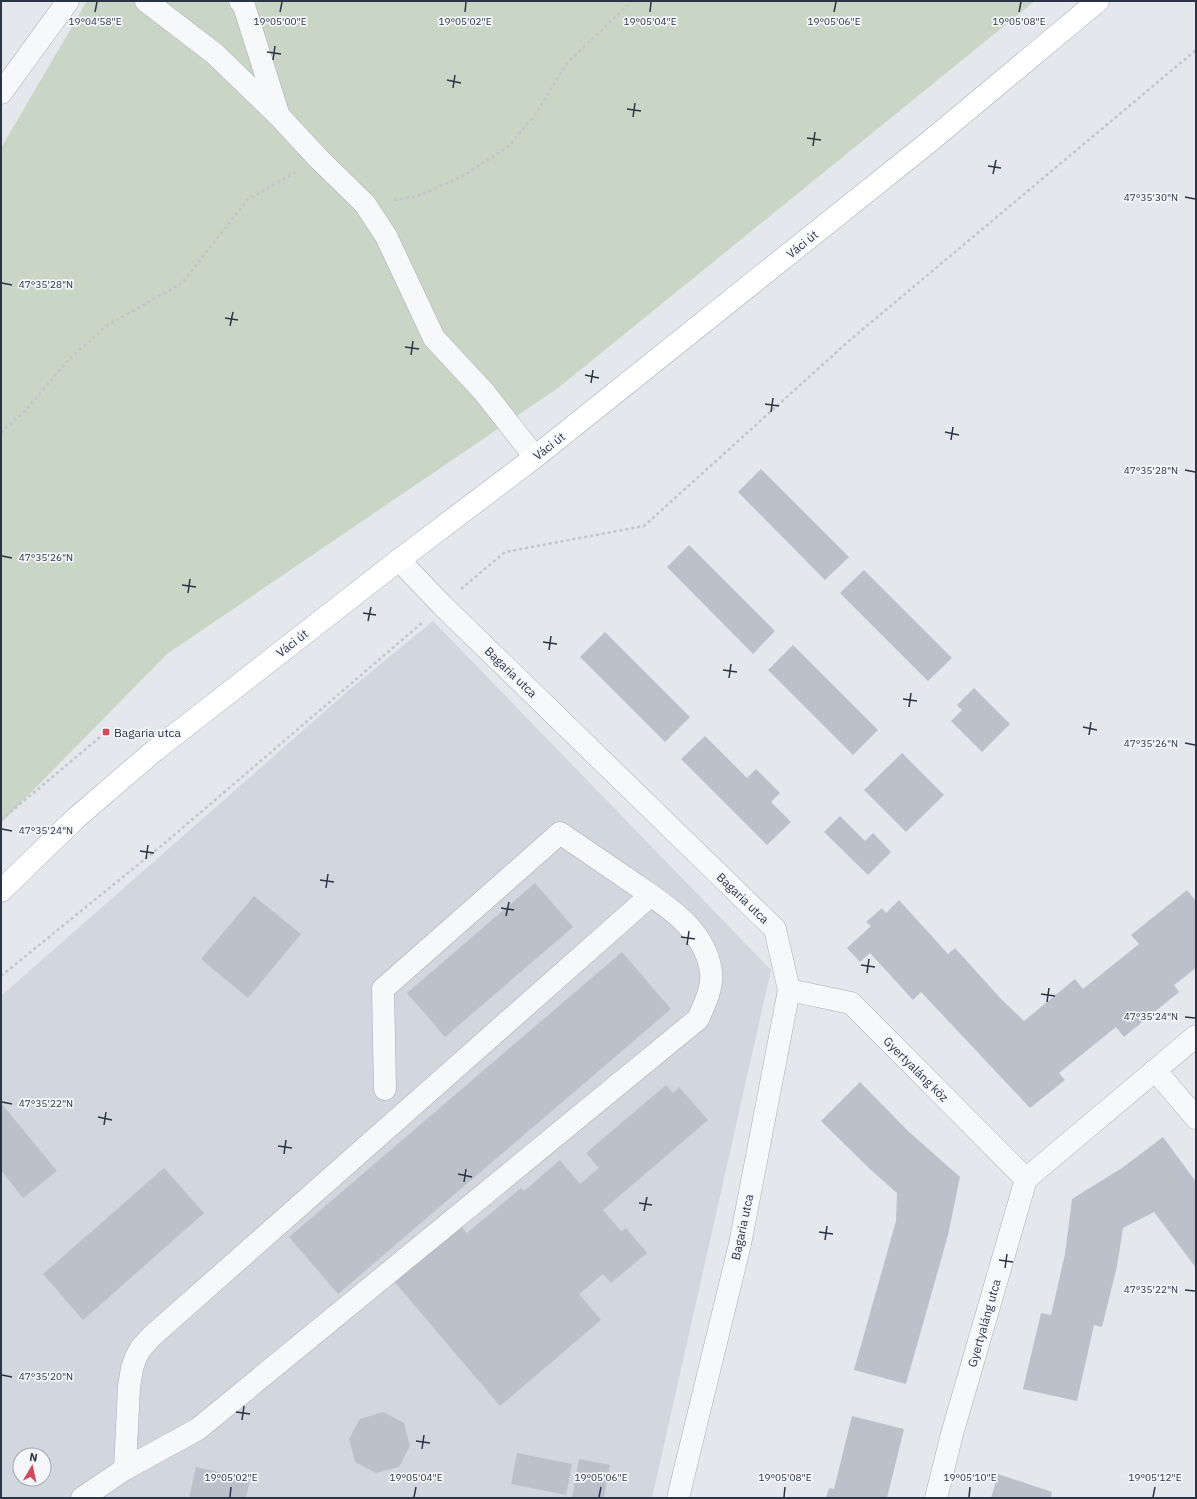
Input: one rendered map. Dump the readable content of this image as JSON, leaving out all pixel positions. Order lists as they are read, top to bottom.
{
  "streets": {
    "main road": ["Váci út"],
    "street": ["Bagaria utca", "Gyertyaláng köz", "Gyertyaláng utca"]
  },
  "crossings": [
    ["Váci út", "Bagaria utca"],
    ["Bagaria utca", "Gyertyaláng köz"],
    ["Gyertyaláng köz", "Gyertyaláng utca"]
  ],
  "places": {
    "transit": ["Bagaria utca"]
  },
  "north": "top",
  "coordinates": [
    "19°04'58\"E",
    "19°05'04\"E",
    "19°05'00\"E",
    "19°05'02\"E",
    "19°05'06\"E",
    "19°05'08\"E",
    "47°35'30\"N",
    "47°35'28\"N",
    "47°35'26\"N",
    "47°35'24\"N",
    "47°35'22\"N",
    "47°35'20\"N",
    "19°05'10\"E",
    "19°05'12\"E"
  ]
}
